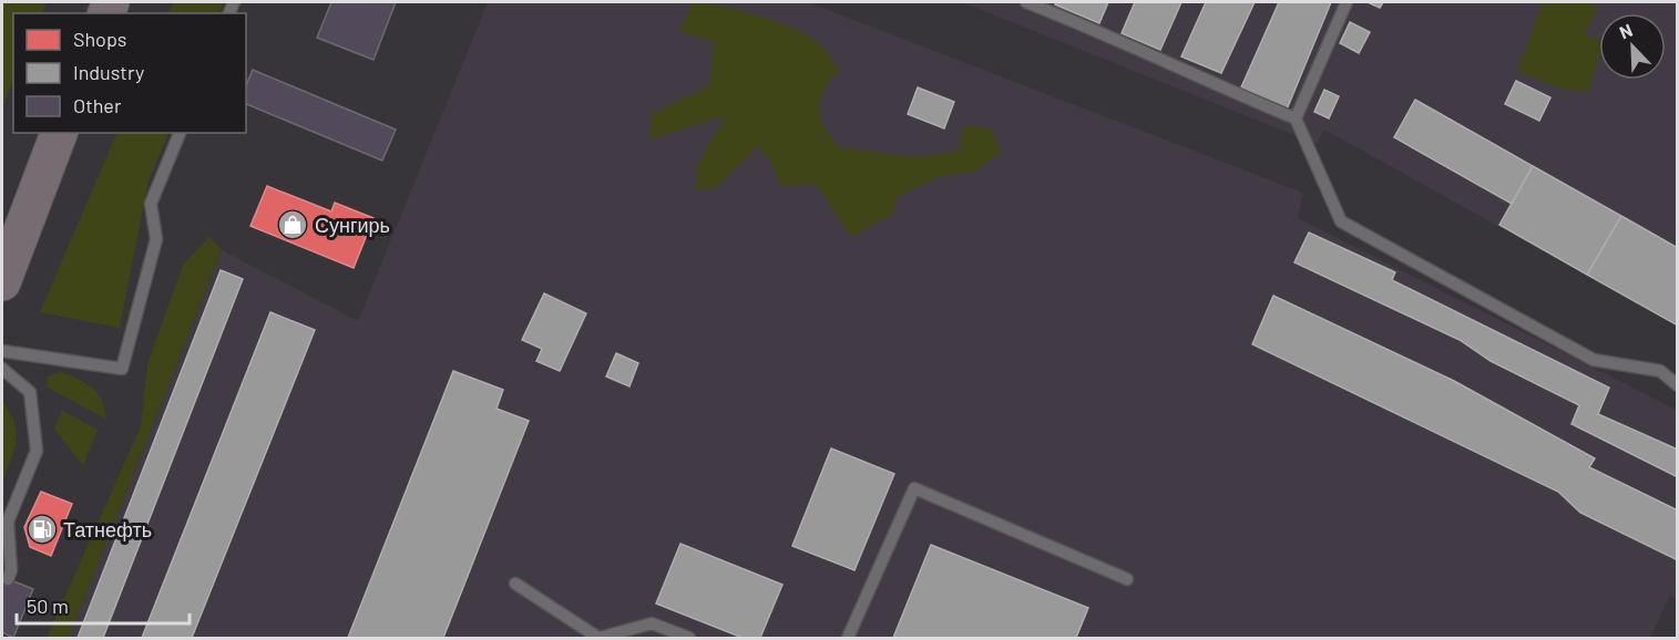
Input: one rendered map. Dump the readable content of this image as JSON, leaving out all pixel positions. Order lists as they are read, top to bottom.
{
  "places": {
    "shop": ["Сунгирь"],
    "fuel station": ["Татнефть"]
  },
  "legend": ["Shops", "Industry", "Other"],
  "scale_bar": "50 m",
  "north": "top left"
}
